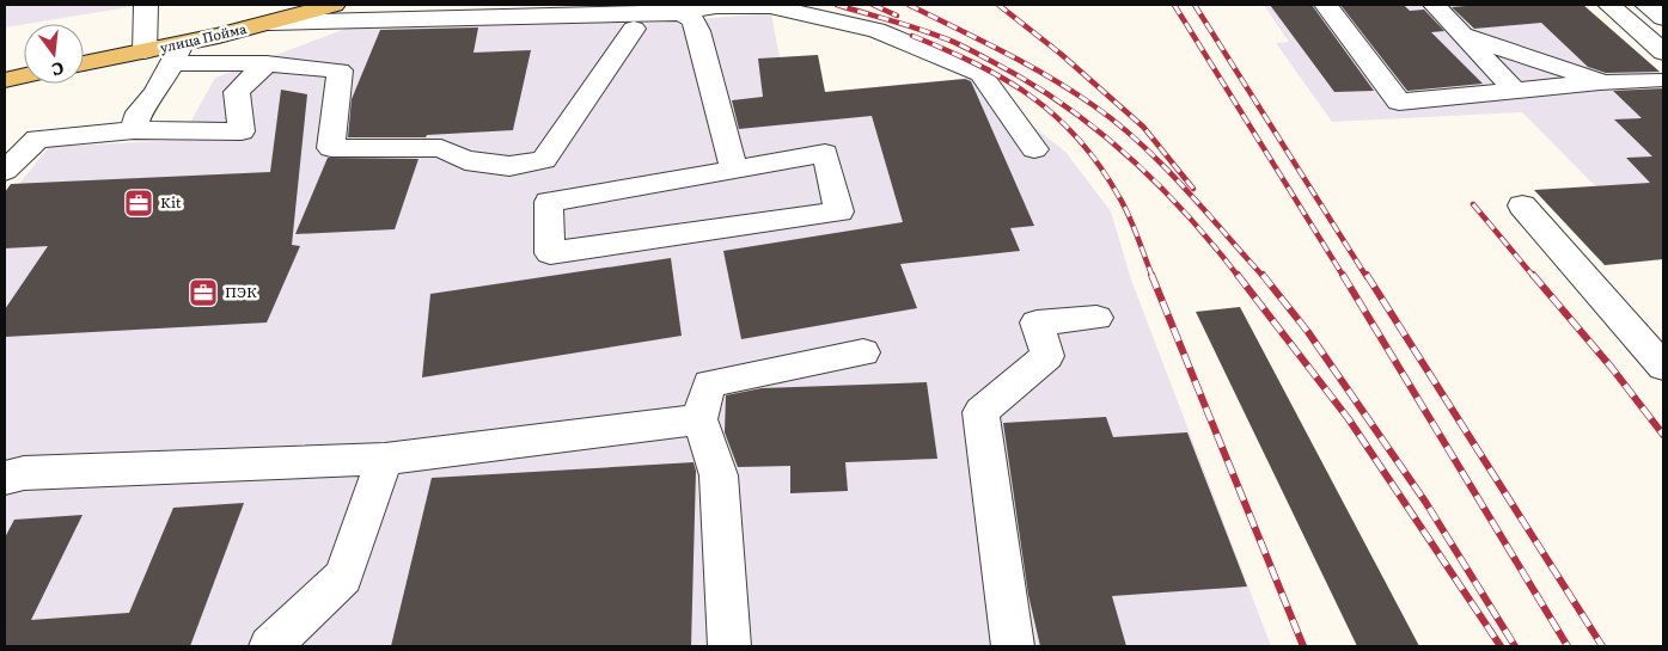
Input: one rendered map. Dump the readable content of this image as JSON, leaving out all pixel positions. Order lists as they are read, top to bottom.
{
  "streets": {
    "main road": ["улица Пойма"]
  },
  "places": {
    "office": ["Kit", "ПЭК"]
  },
  "north": "bottom"
}
